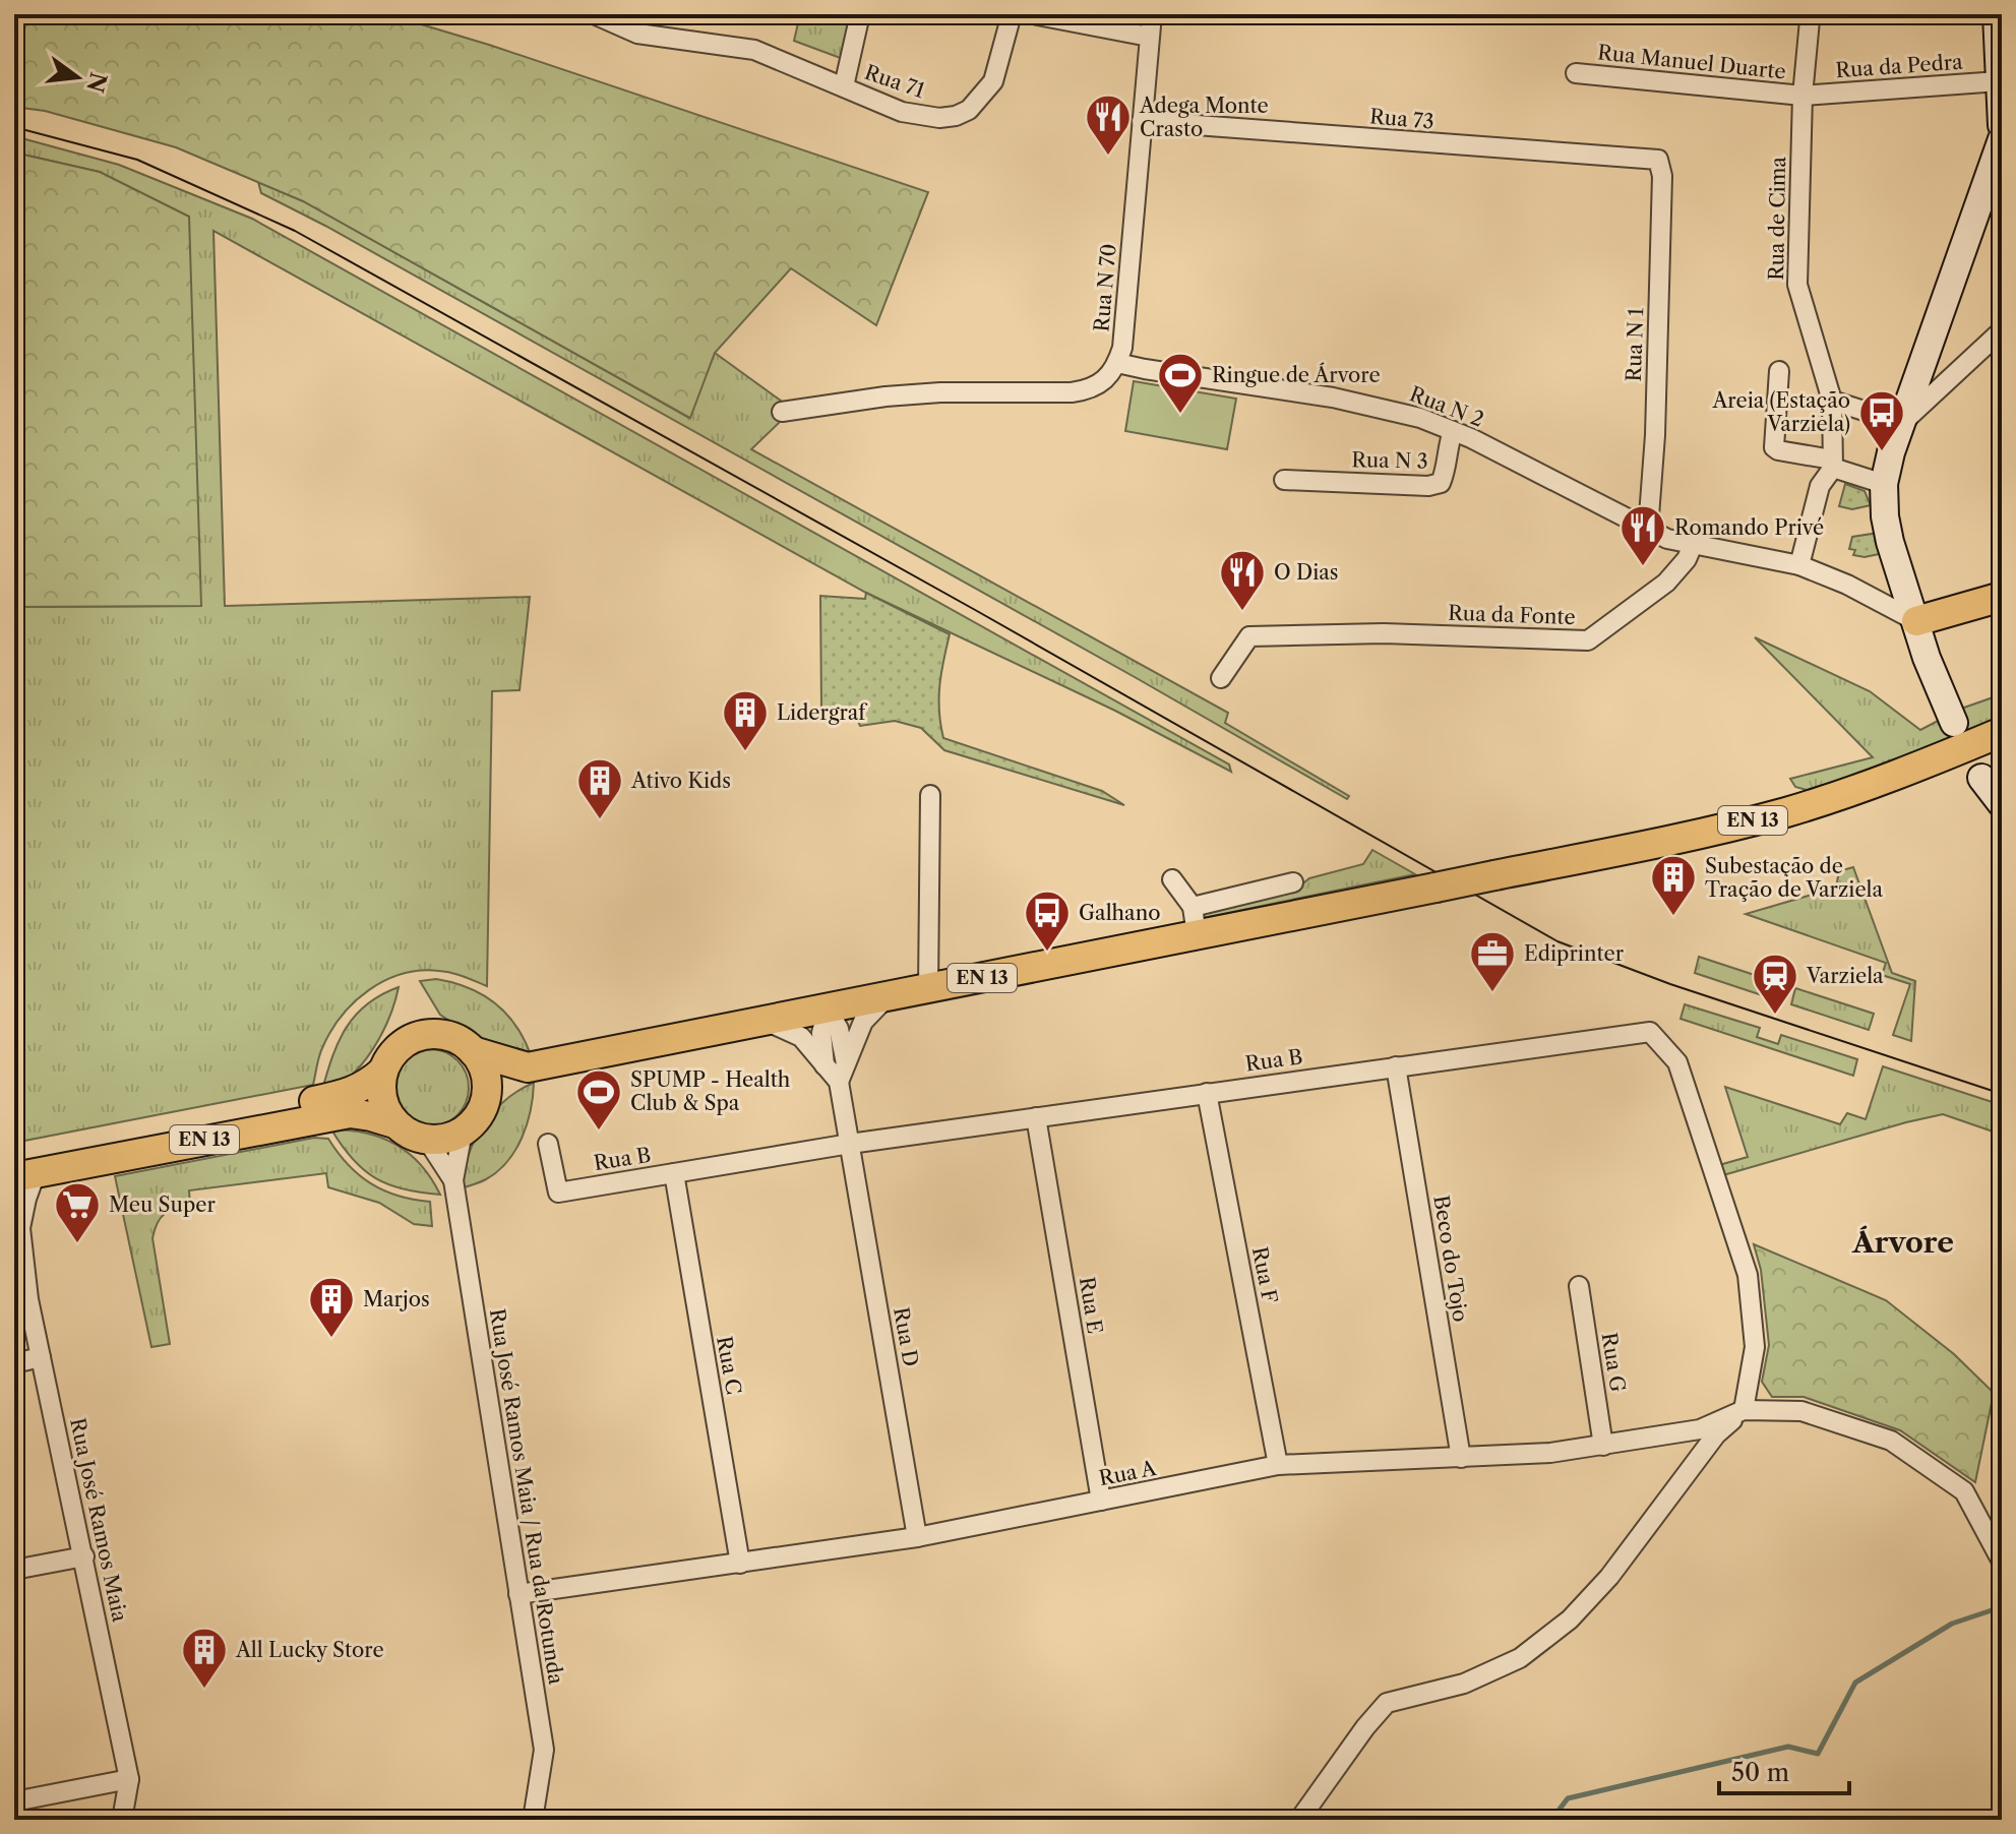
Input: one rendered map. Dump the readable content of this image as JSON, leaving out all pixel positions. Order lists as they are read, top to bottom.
{
  "streets": {
    "main road": ["EN 13"],
    "street": [
      "Rua Manuel Duarte",
      "Rua da Pedra",
      "Rua 71",
      "Rua 73",
      "Rua de Cima",
      "Rua N 70",
      "Rua N 1",
      "Rua N 2",
      "Rua N 3",
      "Rua da Fonte",
      "Rua B",
      "Beco do Tojo",
      "Rua F",
      "Rua E",
      "Rua D",
      "Rua G",
      "Rua C",
      "Rua A",
      "Rua José Ramos Maia / Rua da Rotunda",
      "Rua José Ramos Maia"
    ]
  },
  "crossings": [
    ["Rua Manuel Duarte", "Rua da Pedra"],
    ["Rua Manuel Duarte", "Rua de Cima"],
    ["Rua da Pedra", "Rua de Cima"],
    ["Rua 73", "Rua N 70"],
    ["Rua 73", "Rua N 1"],
    ["Rua N 70", "Rua N 2"],
    ["Rua N 1", "Rua N 2"],
    ["Rua N 2", "Rua N 3"],
    ["Rua N 2", "Rua da Fonte"],
    ["EN 13", "Rua José Ramos Maia / Rua da Rotunda"],
    ["EN 13", "Rua José Ramos Maia"],
    ["Rua B", "Beco do Tojo"],
    ["Rua B", "Rua F"],
    ["Rua B", "Rua E"],
    ["Rua B", "Rua D"],
    ["Rua B", "Rua C"],
    ["Rua B", "Rua A"],
    ["Beco do Tojo", "Rua A"],
    ["Rua F", "Rua A"],
    ["Rua E", "Rua A"],
    ["Rua D", "Rua A"],
    ["Rua G", "Rua A"],
    ["Rua C", "Rua A"],
    ["Rua A", "Rua José Ramos Maia / Rua da Rotunda"]
  ],
  "districts": ["Árvore"],
  "places": {
    "restaurant": ["Adega Monte Crasto", "Romando Privé", "O Dias"],
    "sports": ["Ringue de Árvore", "SPUMP - Health Club & Spa"],
    "bus stop": ["Areia (Estação Varziela)", "Galhano"],
    "building": [
      "Lidergraf",
      "Ativo Kids",
      "Subestação de Tração de Varziela",
      "Marjos",
      "All Lucky Store"
    ],
    "office": ["Ediprinter"],
    "station": ["Varziela"],
    "supermarket": ["Meu Super"]
  },
  "scale_bar": "50 m",
  "north": "right"
}
